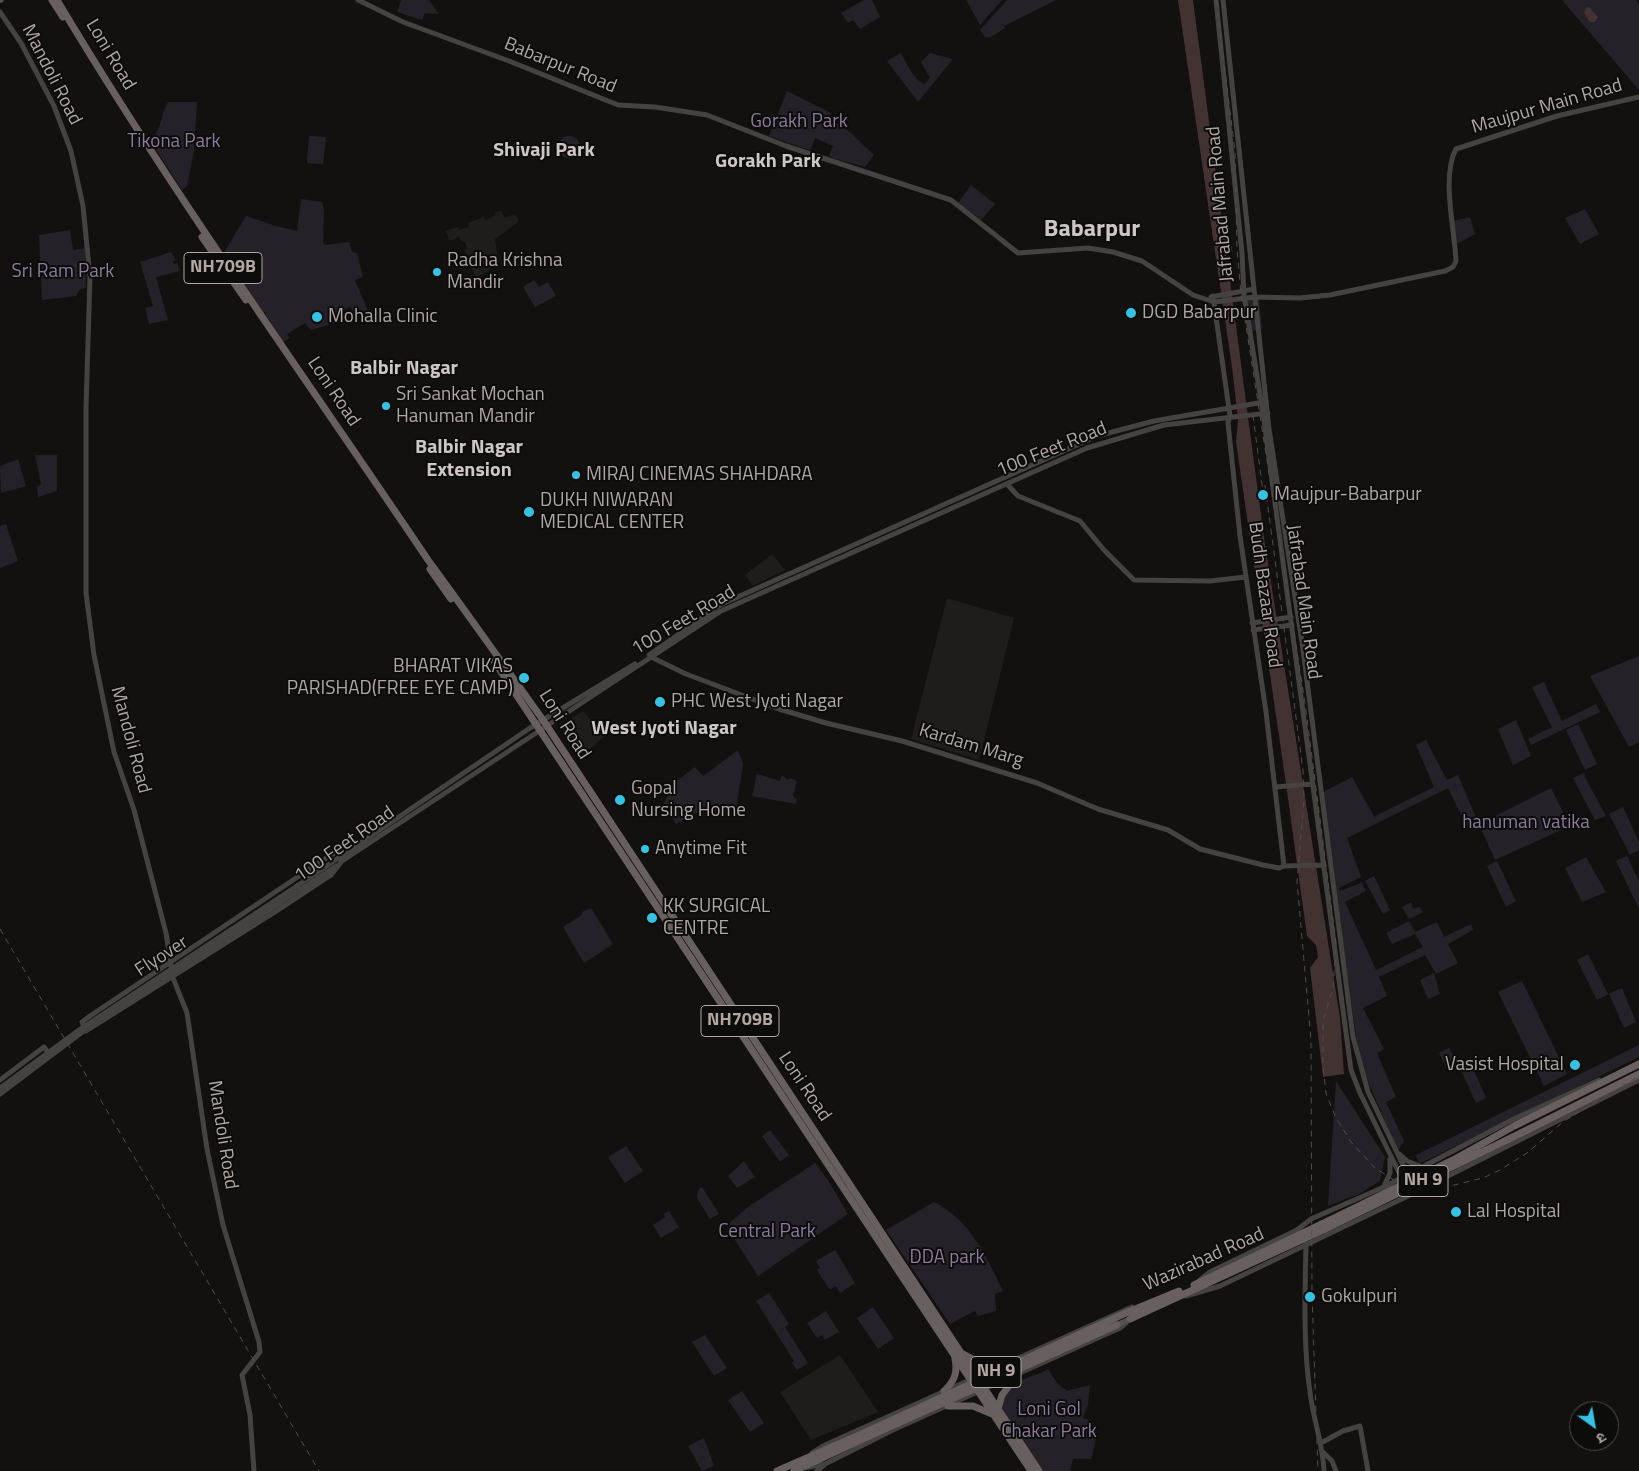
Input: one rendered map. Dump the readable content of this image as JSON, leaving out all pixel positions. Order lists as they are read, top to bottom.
{
  "streets": {
    "highway": [
      "Loni Road",
      "NH709B",
      "NH 9",
      "Wazirabad Road"
    ],
    "street": [
      "Babarpur Road",
      "Mandoli Road",
      "Maujpur Main Road",
      "Jafrabad Main Road",
      "100 Feet Road",
      "Budh Bazaar Road",
      "Kardam Marg",
      "Flyover"
    ]
  },
  "crossings": [
    ["Loni Road", "100 Feet Road"],
    ["Loni Road", "Wazirabad Road"],
    ["Babarpur Road", "Maujpur Main Road"],
    ["Babarpur Road", "Jafrabad Main Road"],
    ["Babarpur Road", "Budh Bazaar Road"],
    ["Mandoli Road", "100 Feet Road"],
    ["Maujpur Main Road", "Jafrabad Main Road"],
    ["Jafrabad Main Road", "100 Feet Road"],
    ["Jafrabad Main Road", "Kardam Marg"],
    ["100 Feet Road", "Budh Bazaar Road"],
    ["100 Feet Road", "Kardam Marg"],
    ["100 Feet Road", "Flyover"],
    ["Budh Bazaar Road", "Kardam Marg"],
    ["NH 9", "Wazirabad Road"]
  ],
  "districts": [
    "Shivaji Park",
    "Gorakh Park",
    "Babarpur",
    "Balbir Nagar",
    "Balbir Nagar Extension",
    "West Jyoti Nagar"
  ],
  "parks": [
    "Gorakh Park",
    "Tikona Park",
    "Sri Ram Park",
    "hanuman vatika",
    "Central Park",
    "DDA park",
    "Loni Gol Chakar Park"
  ],
  "places": [
    "Radha Krishna Mandir",
    "DGD Babarpur",
    "Mohalla Clinic",
    "Sri Sankat Mochan Hanuman Mandir",
    "MIRAJ CINEMAS SHAHDARA",
    "Maujpur-Babarpur",
    "DUKH NIWARAN MEDICAL CENTER",
    "BHARAT VIKAS PARISHAD(FREE EYE CAMP)",
    "PHC West Jyoti Nagar",
    "Gopal Nursing Home",
    "Anytime Fit",
    "KK SURGICAL CENTRE",
    "Vasist Hospital",
    "Lal Hospital",
    "Gokulpuri"
  ],
  "north": "bottom right"
}
